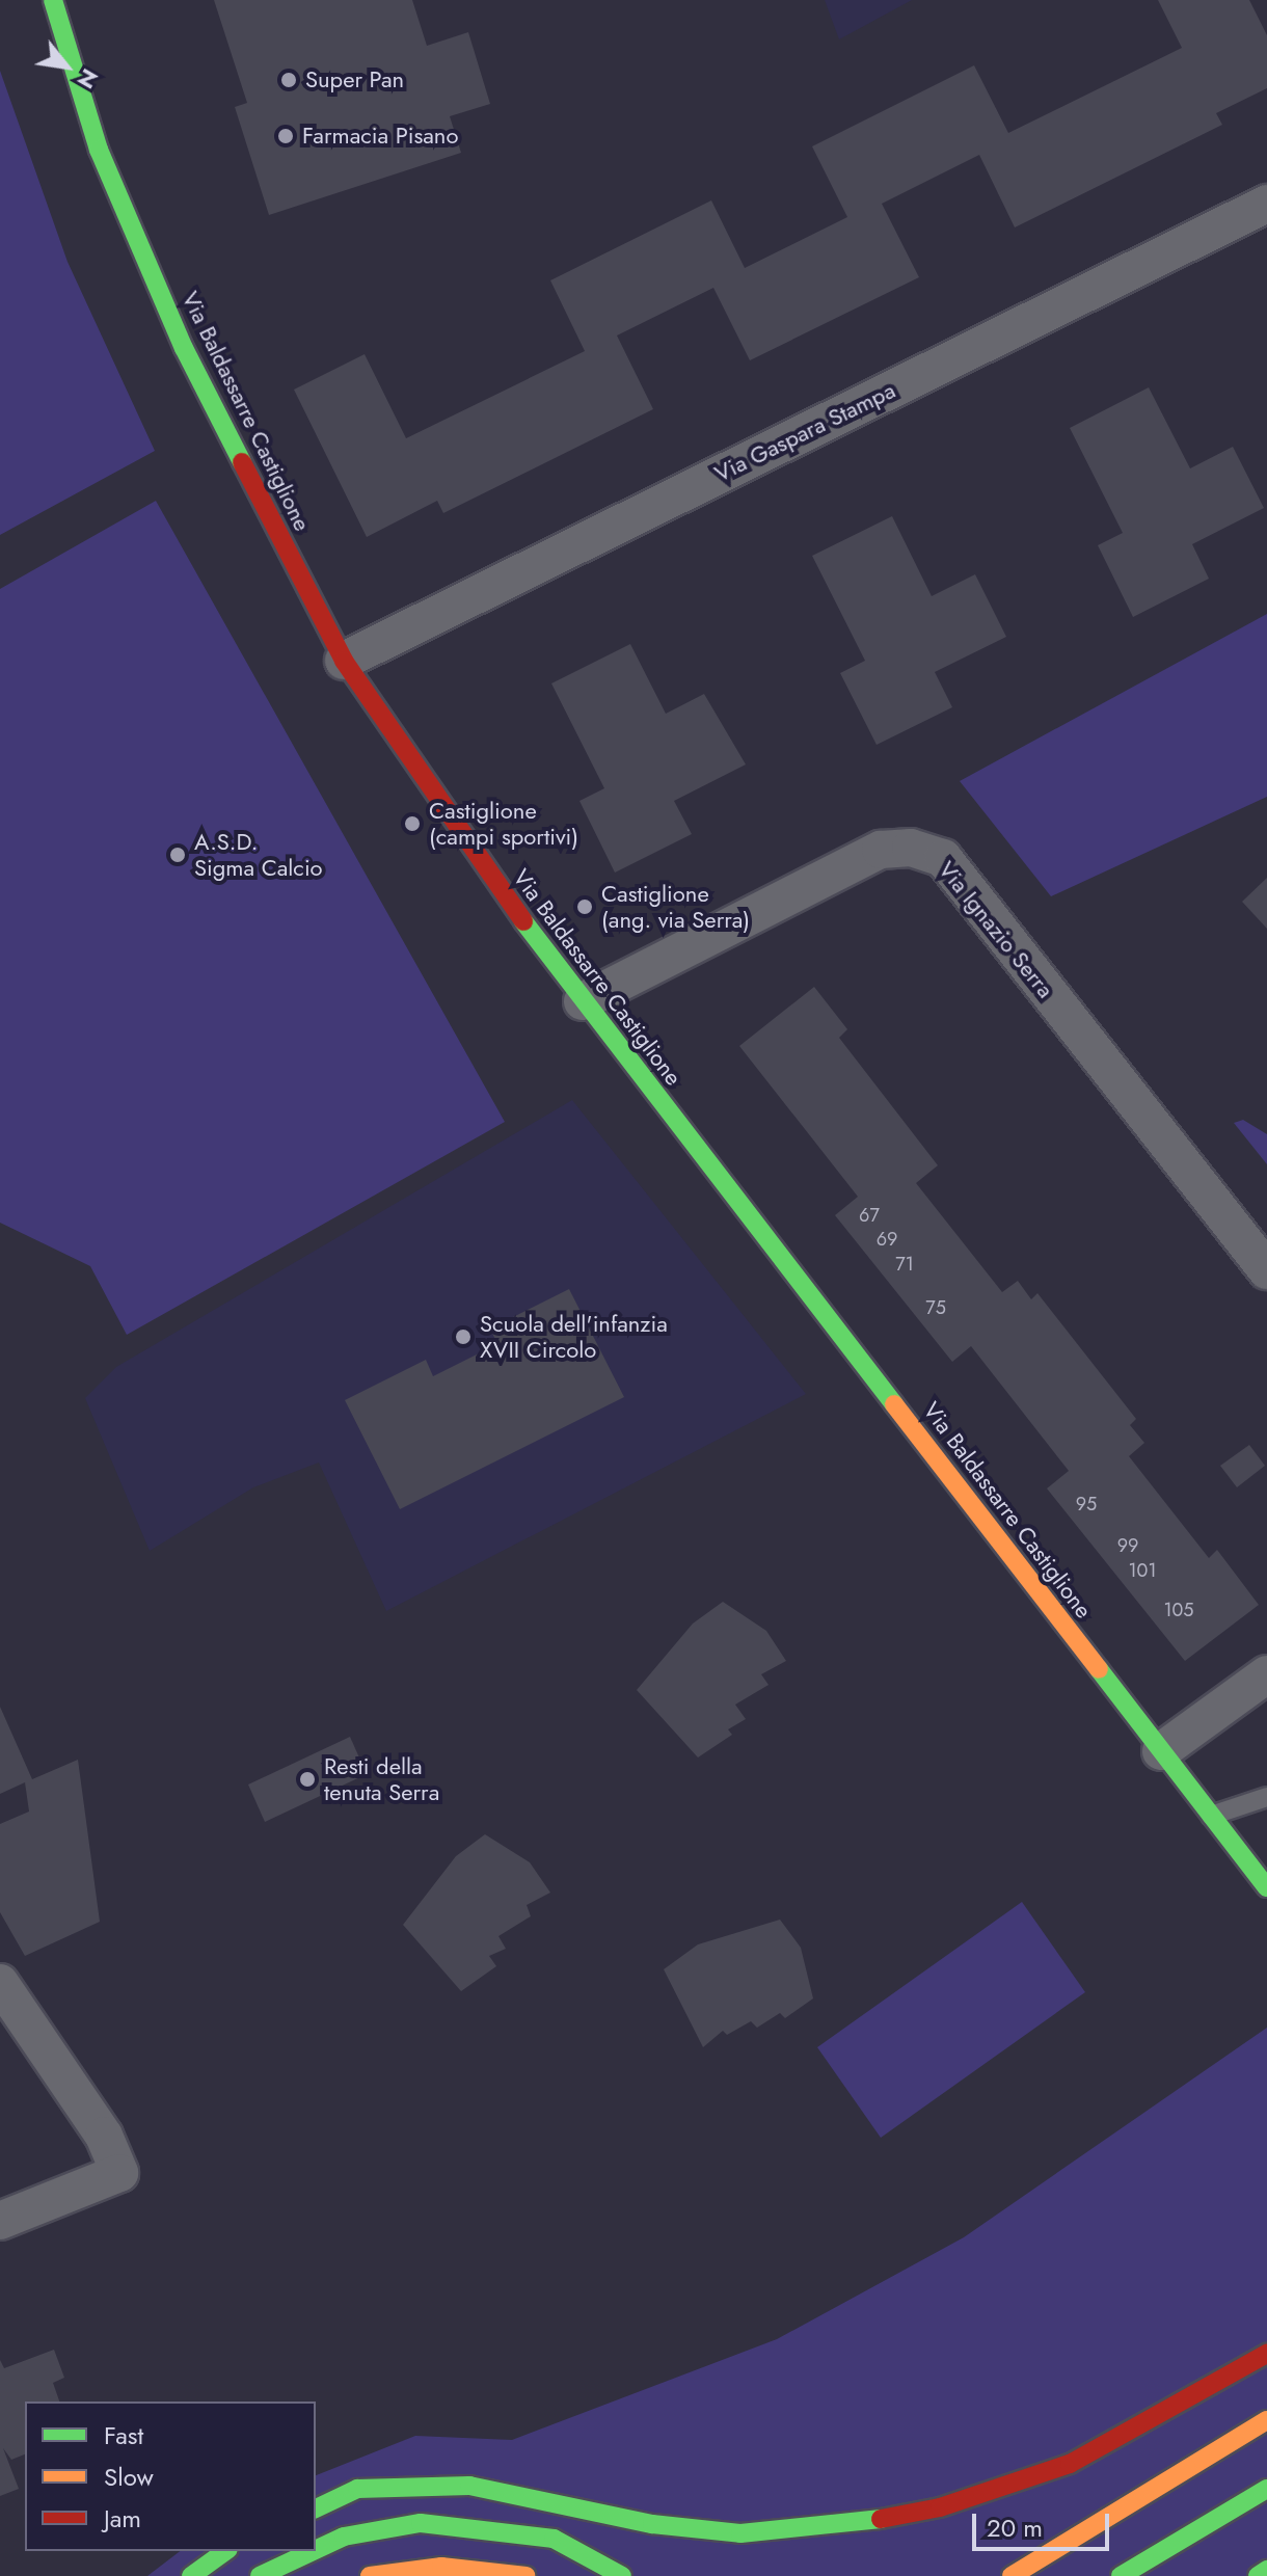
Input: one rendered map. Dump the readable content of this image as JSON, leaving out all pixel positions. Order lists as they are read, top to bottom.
{
  "streets": {
    "main road": ["Via Baldassarre Castiglione"],
    "street": ["Via Gaspara Stampa", "Via Ignazio Serra"]
  },
  "crossings": [
    ["Via Baldassarre Castiglione", "Via Gaspara Stampa"],
    ["Via Baldassarre Castiglione", "Via Ignazio Serra"]
  ],
  "places": [
    "Super Pan",
    "Farmacia Pisano",
    "Castiglione (campi sportivi)",
    "A.S.D. Sigma Calcio",
    "Castiglione (ang. via Serra)",
    "Scuola dell'infanzia XVII Circolo",
    "Resti della tenuta Serra"
  ],
  "house_numbers": [
    "67",
    "69",
    "71",
    "75",
    "95",
    "99",
    "101",
    "105"
  ],
  "legend": ["Fast", "Slow", "Jam"],
  "scale_bar": "20 m",
  "north": "bottom right"
}
